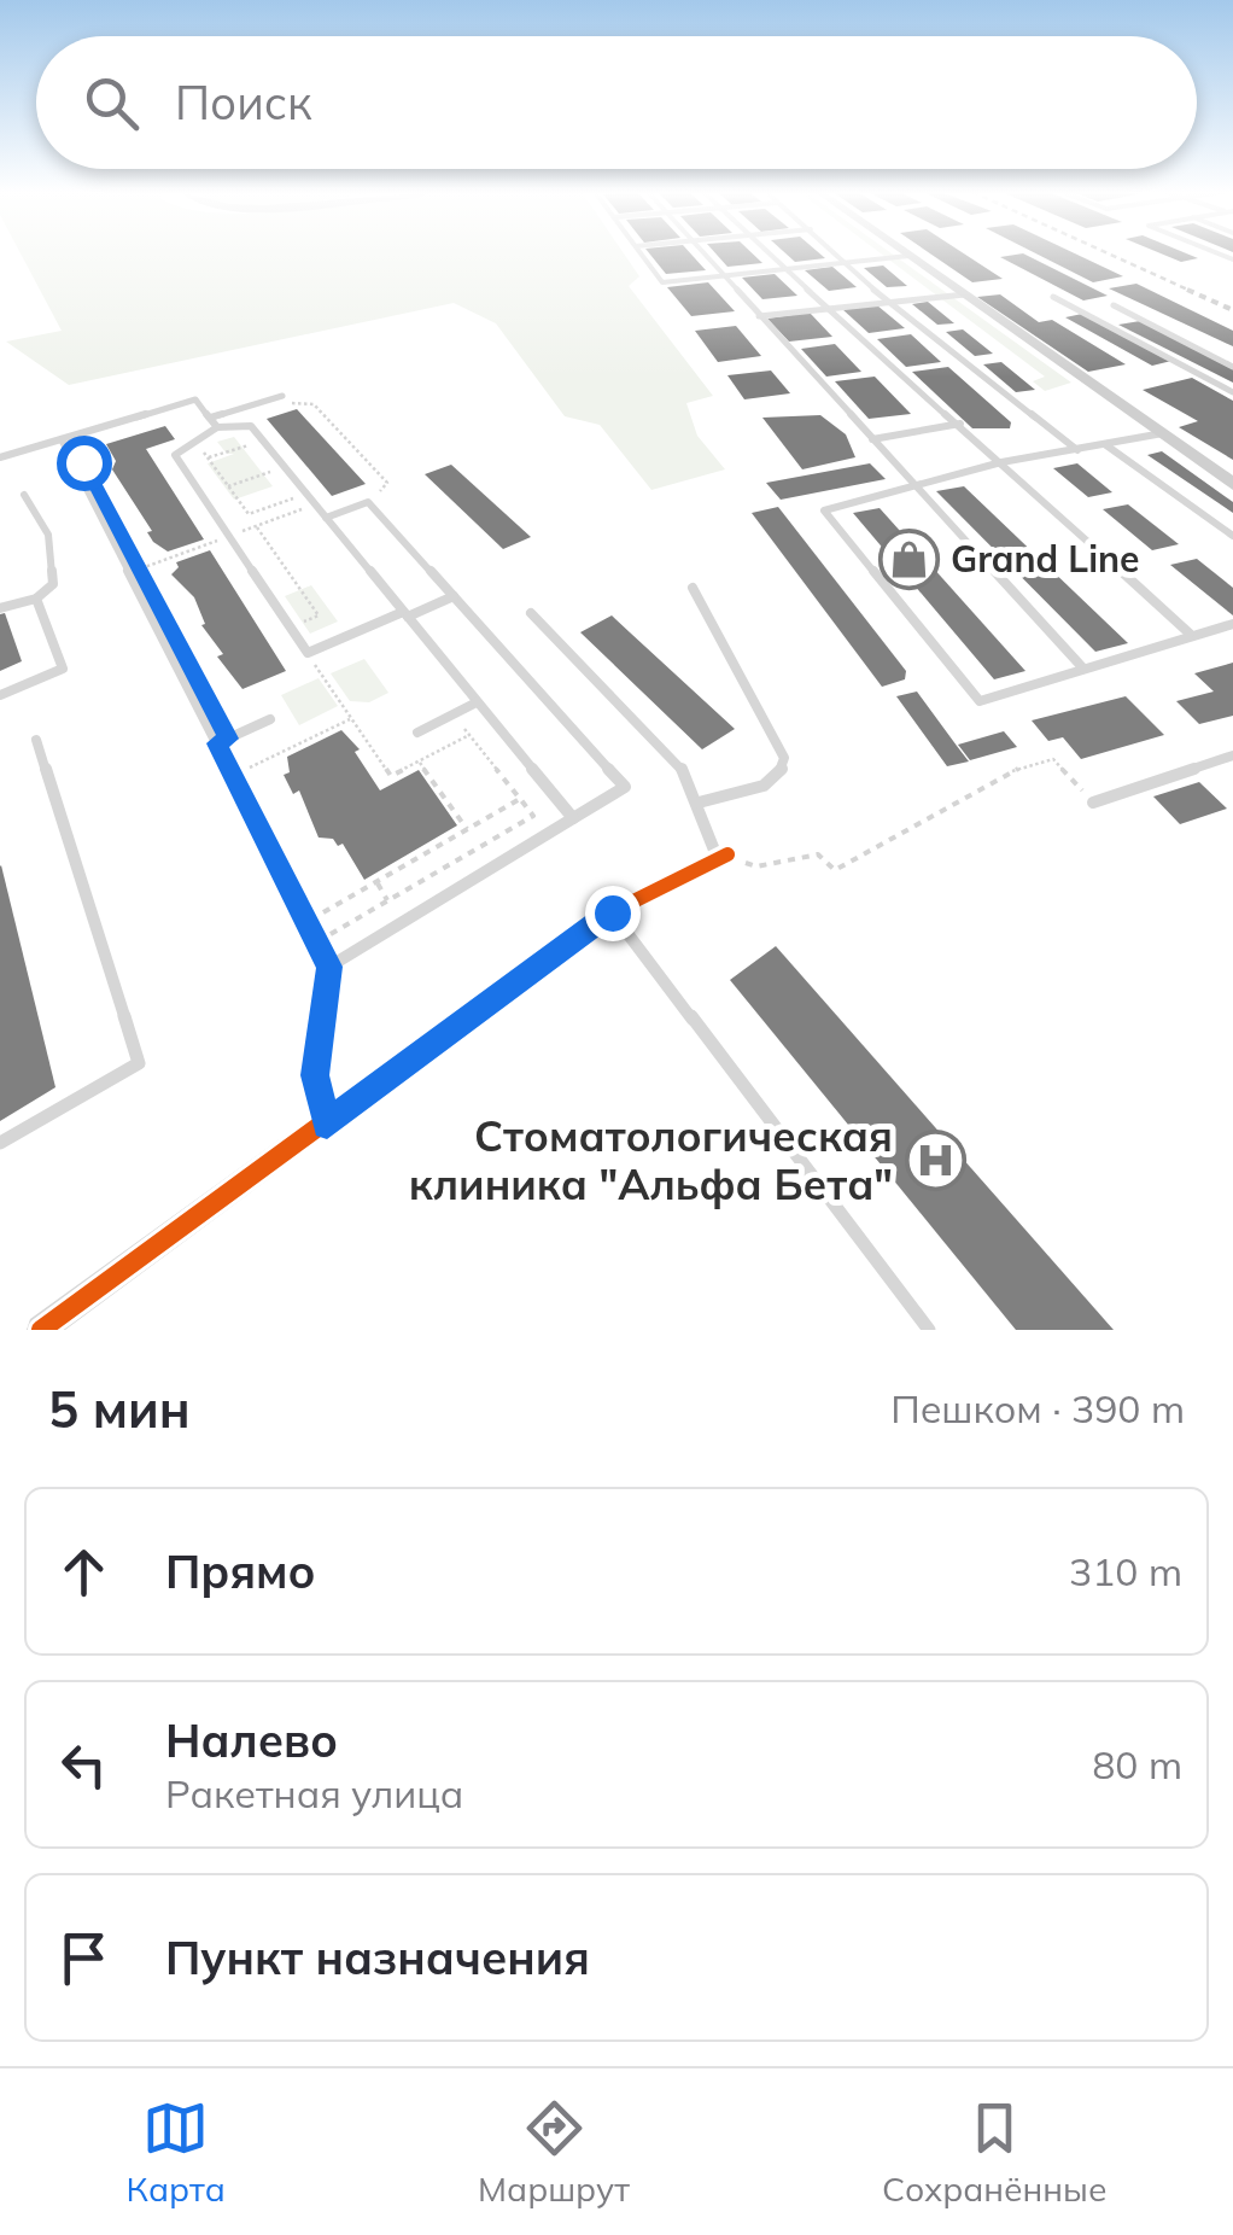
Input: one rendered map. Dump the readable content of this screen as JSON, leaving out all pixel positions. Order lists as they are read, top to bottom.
{
  "places": {
    "shop": ["Grand Line"],
    "hospital": ["Стоматологическая клиника \"Альфа Бета\""]
  },
  "page": {
    "search": "Поиск",
    "heading": ["5 мин", "Пешком · 390 m"],
    "list": [
      ["Прямо", "310 m"],
      ["Налево", "Ракетная улица", "80 m"],
      "Пункт назначения"
    ],
    "nav": ["Карта", "Маршрут", "Сохранённые"]
  }
}
